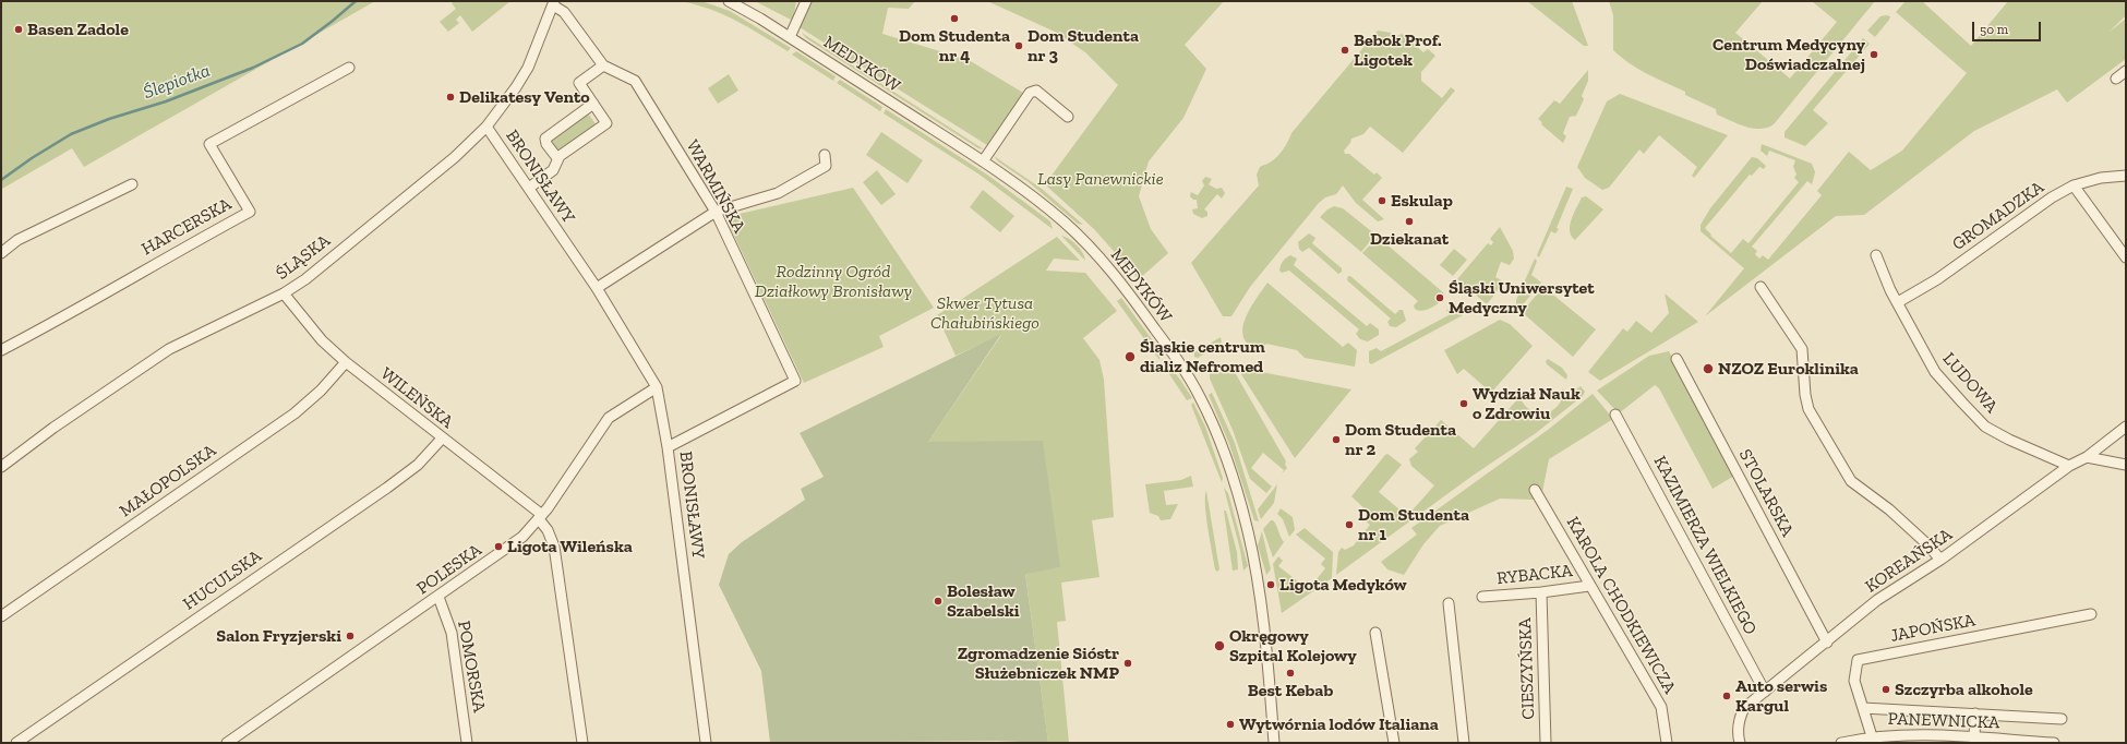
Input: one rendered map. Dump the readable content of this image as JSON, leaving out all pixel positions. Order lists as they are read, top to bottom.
{
  "streets": {
    "street": [
      "MEDYKÓW",
      "BRONISŁAWY",
      "WARMIŃSKA",
      "GROMADZKA",
      "HARCERSKA",
      "ŚLĄSKA",
      "LUDOWA",
      "WILEŃSKA",
      "MAŁOPOLSKA",
      "STOLARSKA",
      "KAZIMIERZA WIELKIEGO",
      "KOREAŃSKA",
      "POLESKA",
      "RYBACKA",
      "HUCULSKA",
      "KAROLA CHODKIEWICZA",
      "JAPOŃSKA",
      "POMORSKA",
      "CIESZYŃSKA",
      "PANEWNICKA"
    ]
  },
  "crossings": [
    ["BRONISŁAWY", "WARMIŃSKA"],
    ["BRONISŁAWY", "ŚLĄSKA"],
    ["BRONISŁAWY", "POLESKA"],
    ["WARMIŃSKA", "ŚLĄSKA"],
    ["GROMADZKA", "LUDOWA"],
    ["ŚLĄSKA", "WILEŃSKA"],
    ["LUDOWA", "KOREAŃSKA"],
    ["WILEŃSKA", "MAŁOPOLSKA"],
    ["WILEŃSKA", "POLESKA"],
    ["WILEŃSKA", "HUCULSKA"],
    ["STOLARSKA", "KOREAŃSKA"],
    ["KAZIMIERZA WIELKIEGO", "KOREAŃSKA"],
    ["POLESKA", "POMORSKA"],
    ["RYBACKA", "KAROLA CHODKIEWICZA"],
    ["RYBACKA", "CIESZYŃSKA"],
    ["JAPOŃSKA", "PANEWNICKA"]
  ],
  "water": ["Ślepiotka"],
  "parks": ["Lasy Panewnickie", "Rodzinny Ogród Działkowy Bronisławy", "Skwer Tytusa Chałubińskiego"],
  "places": [
    "Dom Studenta nr 4",
    "Basen Zadole",
    "Dom Studenta nr 3",
    "Bebok Prof. Ligotek",
    "Centrum Medycyny Doświadczalnej",
    "Delikatesy Vento",
    "Eskulap",
    "Dziekanat",
    "Śląski Uniwersytet Medyczny",
    "Śląskie centrum dializ Nefromed",
    "NZOZ Euroklinika",
    "Wydział Nauk o Zdrowiu",
    "Dom Studenta nr 2",
    "Dom Studenta nr 1",
    "Ligota Wileńska",
    "Ligota Medyków",
    "Bolesław Szabelski",
    "Salon Fryzjerski",
    "Okręgowy Szpital Kolejowy",
    "Zgromadzenie Sióstr Służebniczek NMP",
    "Best Kebab",
    "Szczyrba alkohole",
    "Auto serwis Kargul",
    "Wytwórnia lodów Italiana"
  ],
  "scale_bar": "50 m"
}
